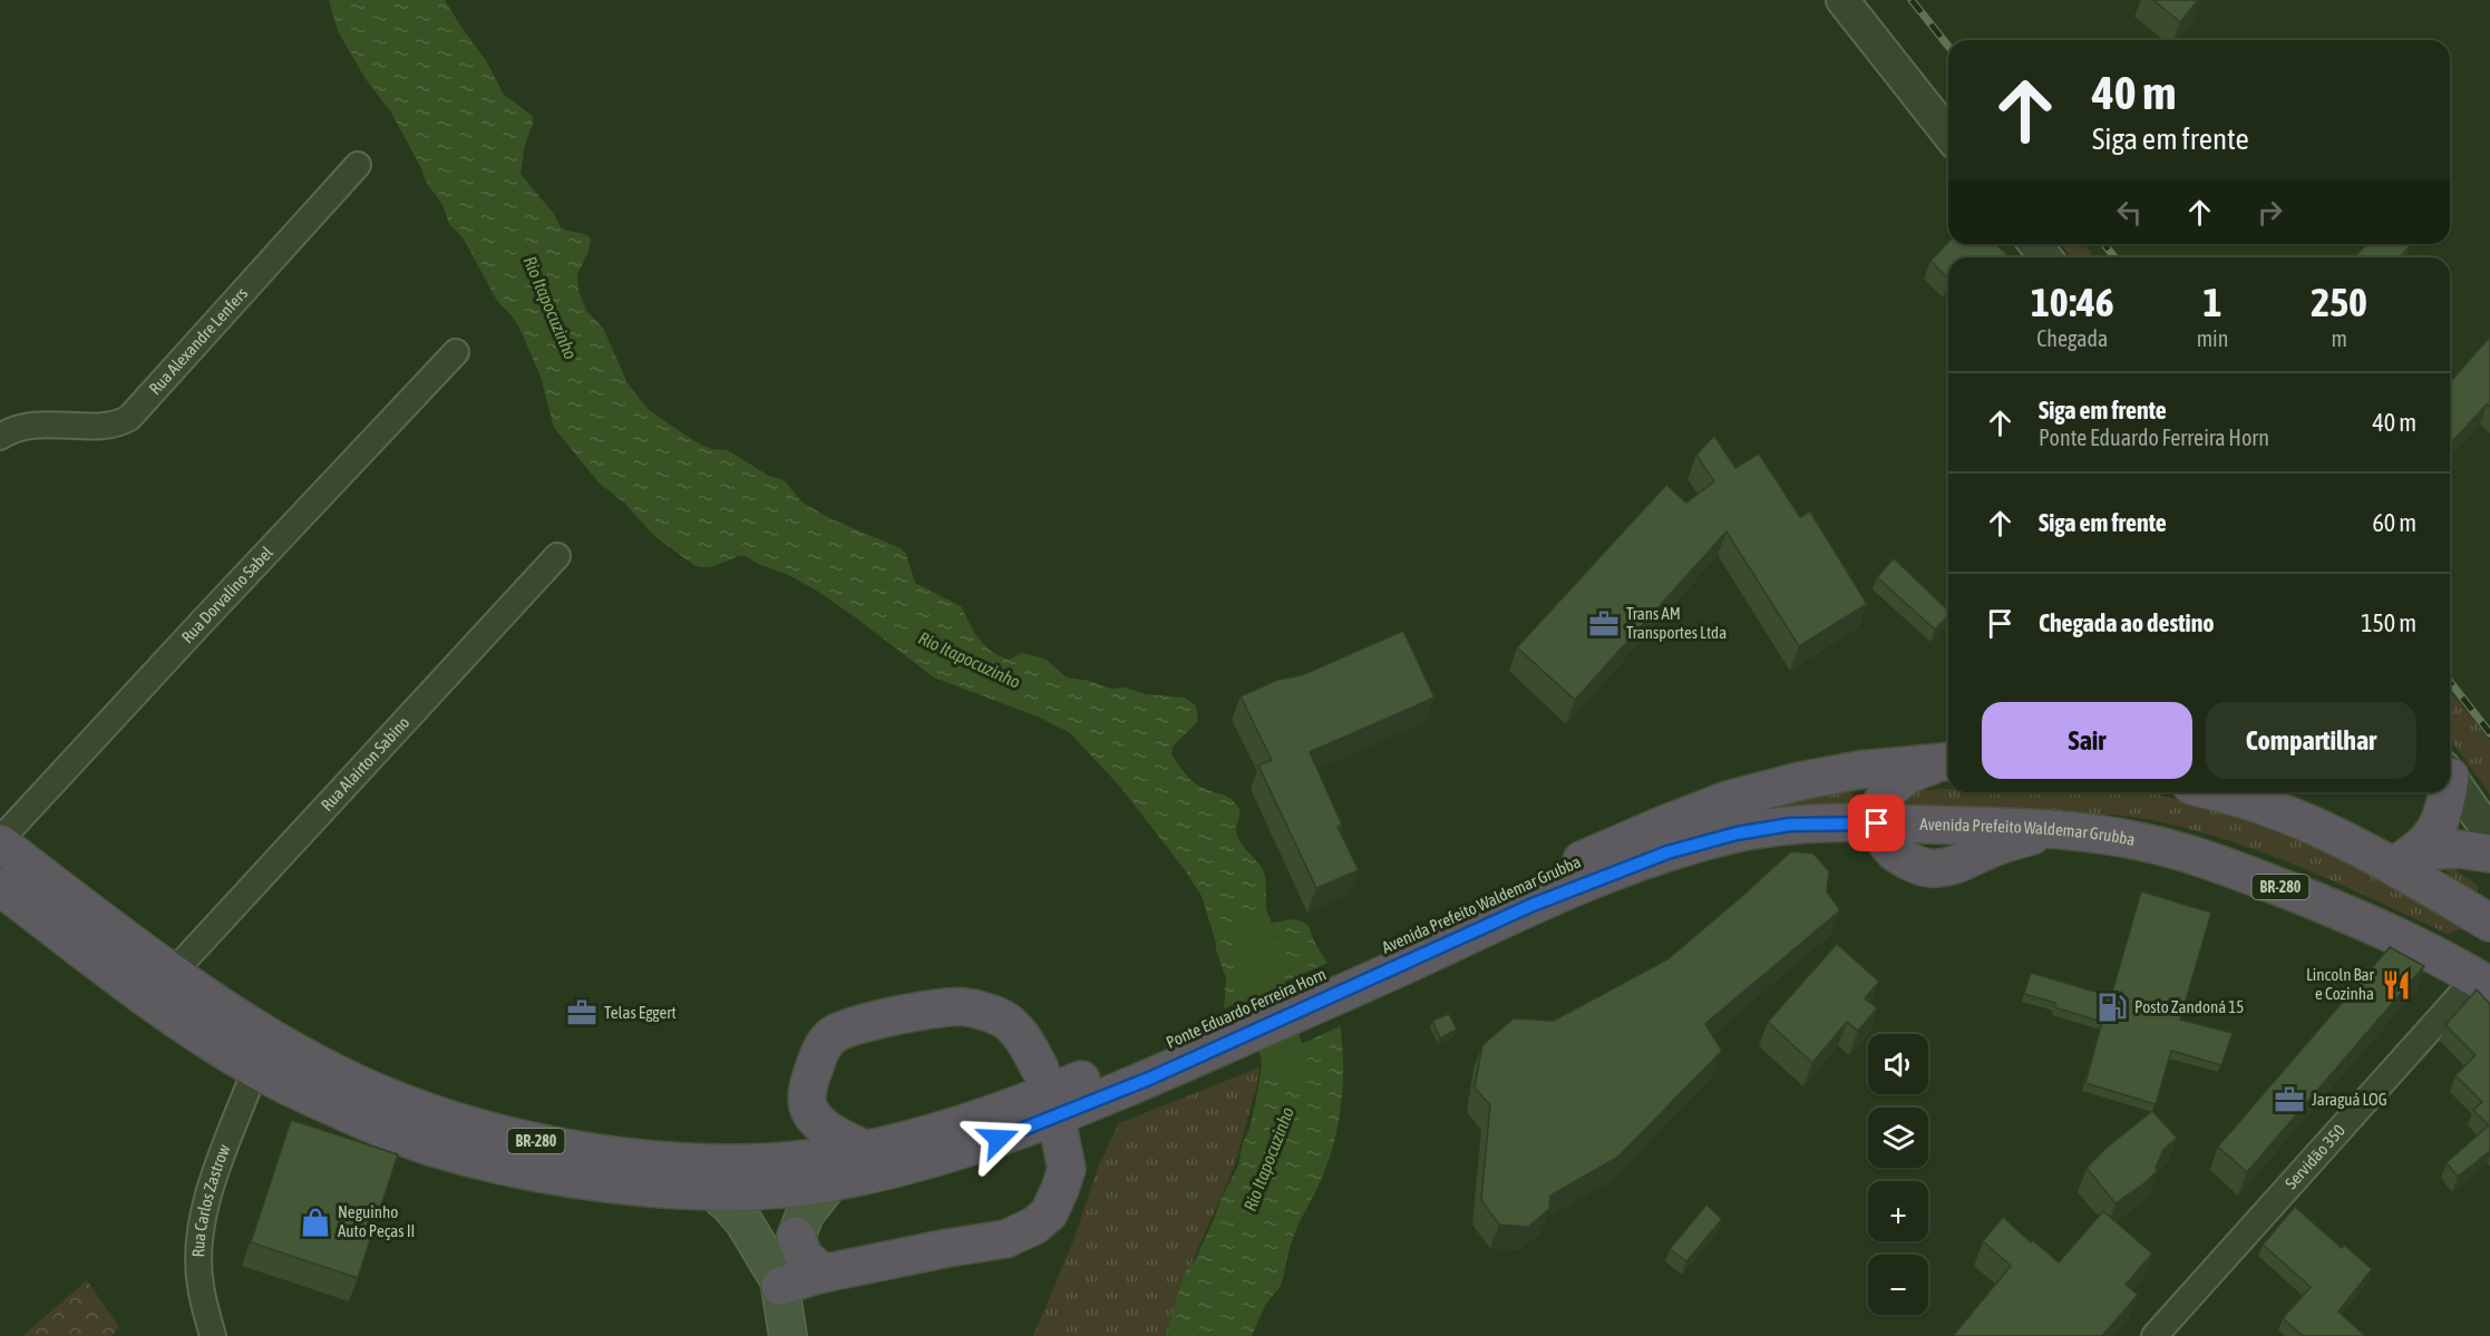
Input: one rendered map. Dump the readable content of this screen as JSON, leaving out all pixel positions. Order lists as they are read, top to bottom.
{
  "streets": {
    "highway": ["Avenida Prefeito Waldemar Grubba", "BR-280", "Ponte Eduardo Ferreira Horn"],
    "street": [
      "Rua Alexandre Lenfers",
      "Rua Dorvalino Sabel",
      "Rua Alairton Sabino",
      "Servidão 350",
      "Rua Carlos Zastrow"
    ]
  },
  "crossings": [
    ["Rua Dorvalino Sabel", "BR-280"],
    ["Rua Alairton Sabino", "BR-280"],
    ["Avenida Prefeito Waldemar Grubba", "Ponte Eduardo Ferreira Horn"],
    ["Avenida Prefeito Waldemar Grubba", "Servidão 350"],
    ["BR-280", "Ponte Eduardo Ferreira Horn"],
    ["BR-280", "Rua Carlos Zastrow"]
  ],
  "water": ["Rio Itapocuzinho"],
  "places": {
    "office": ["Trans AM Transportes Ltda", "Telas Eggert", "Jaraguá LOG"],
    "restaurant": ["Lincoln Bar e Cozinha"],
    "fuel station": ["Posto Zandoná 15"],
    "shop": ["Neguinho Auto Peças II"]
  },
  "page": {
    "turn": ["40 m", "Siga em frente"],
    "eta": [
      "10:46",
      "Chegada",
      "1",
      "min",
      "250",
      "m"
    ],
    "list": [
      {
        "name": "Siga em frente",
        "note": "Ponte Eduardo Ferreira Horn",
        "value": "40 m"
      },
      {
        "name": "Siga em frente",
        "value": "60 m"
      },
      {
        "name": "Chegada ao destino",
        "value": "150 m"
      }
    ],
    "buttons": ["Sair", "Compartilhar"],
    "map_buttons": ["+", "−"]
  }
}
